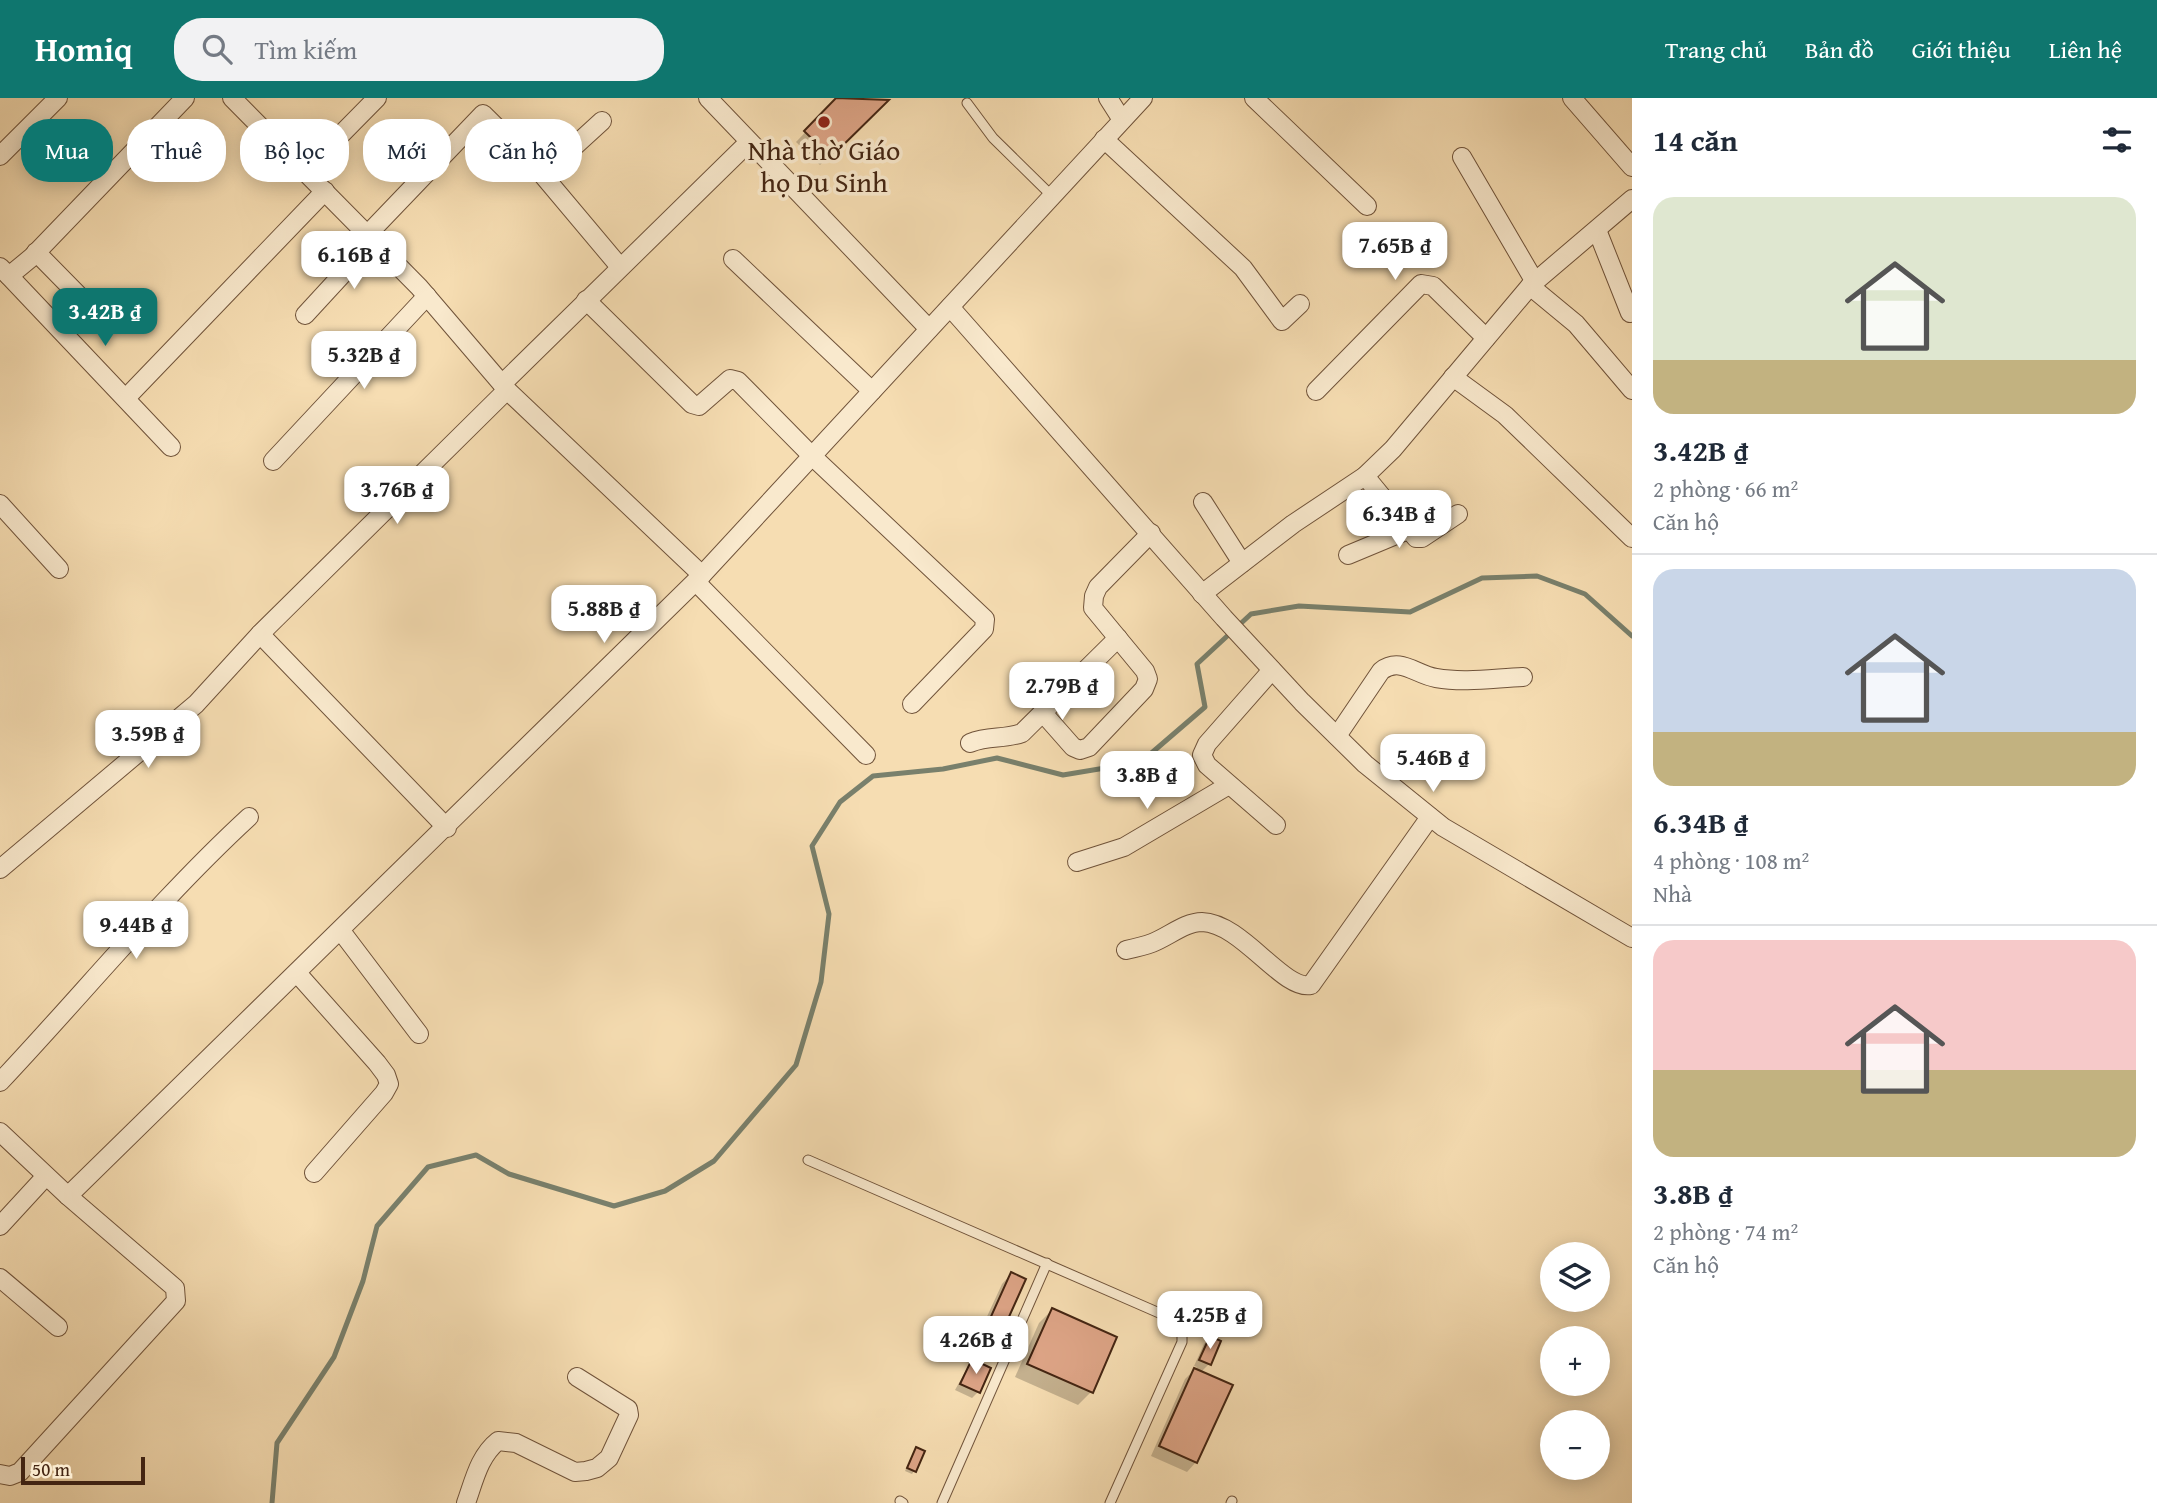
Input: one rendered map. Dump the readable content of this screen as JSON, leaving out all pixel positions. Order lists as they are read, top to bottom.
{
  "places": ["Nhà thờ Giáo họ Du Sinh"],
  "scale_bar": "50 m",
  "page": {
    "header": "Homiq",
    "search": "Tìm kiếm",
    "nav": [
      "Trang chủ",
      "Bản đồ",
      "Giới thiệu",
      "Liên hệ"
    ],
    "heading": "14 căn",
    "chip": [
      "Mua",
      "Thuê",
      "Bộ lọc",
      "Mới",
      "Căn hộ"
    ],
    "list": [
      {
        "name": "3.42B ₫",
        "note": "2 phòng · 66 m² · Căn hộ"
      },
      {
        "name": "6.34B ₫",
        "note": "4 phòng · 108 m² · Nhà"
      },
      {
        "name": "3.8B ₫",
        "note": "2 phòng · 74 m² · Căn hộ"
      }
    ],
    "price": [
      "7.65B ₫",
      "6.16B ₫",
      "3.42B ₫",
      "5.32B ₫",
      "3.76B ₫",
      "6.34B ₫",
      "5.88B ₫",
      "2.79B ₫",
      "3.59B ₫",
      "5.46B ₫",
      "3.8B ₫",
      "9.44B ₫",
      "4.25B ₫",
      "4.26B ₫"
    ],
    "map_buttons": ["+", "−"],
    "scale": "50 m"
  }
}
